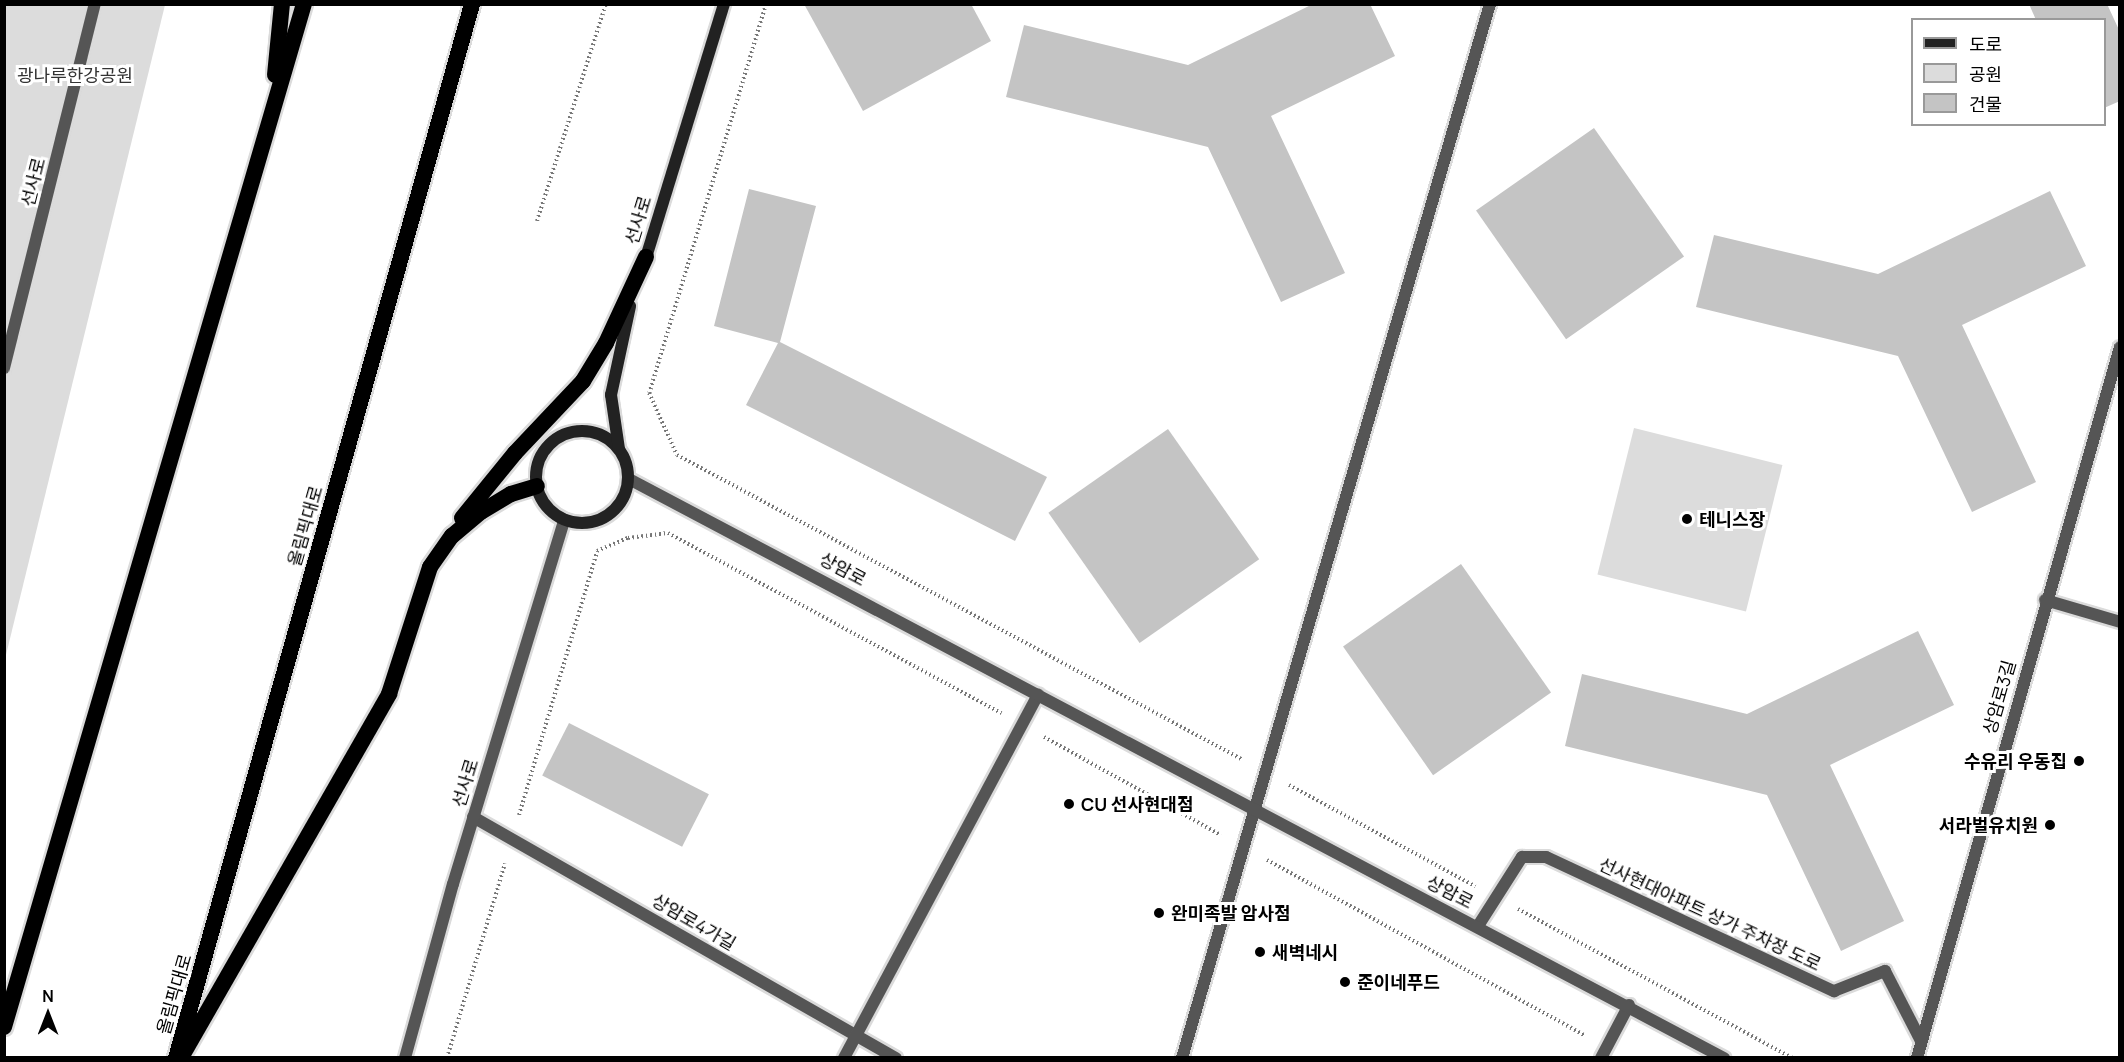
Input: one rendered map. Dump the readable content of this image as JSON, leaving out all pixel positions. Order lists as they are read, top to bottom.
{
  "streets": {
    "highway": ["올림픽대로"],
    "main road": ["선사로"],
    "street": [
      "상암로",
      "상암로3길",
      "선사현대아파트 상가 주차장 도로",
      "상암로4가길"
    ]
  },
  "crossings": [
    ["선사로", "상암로"],
    ["선사로", "상암로4가길"],
    ["상암로", "선사현대아파트 상가 주차장 도로"],
    ["상암로3길", "선사현대아파트 상가 주차장 도로"]
  ],
  "parks": ["광나루한강공원"],
  "places": [
    "테니스장",
    "수유리 우동집",
    "CU 선사현대점",
    "서라벌유치원",
    "완미족발 암사점",
    "새벽네시",
    "준이네푸드"
  ],
  "legend": ["도로", "공원", "건물"],
  "north": "top"
}
